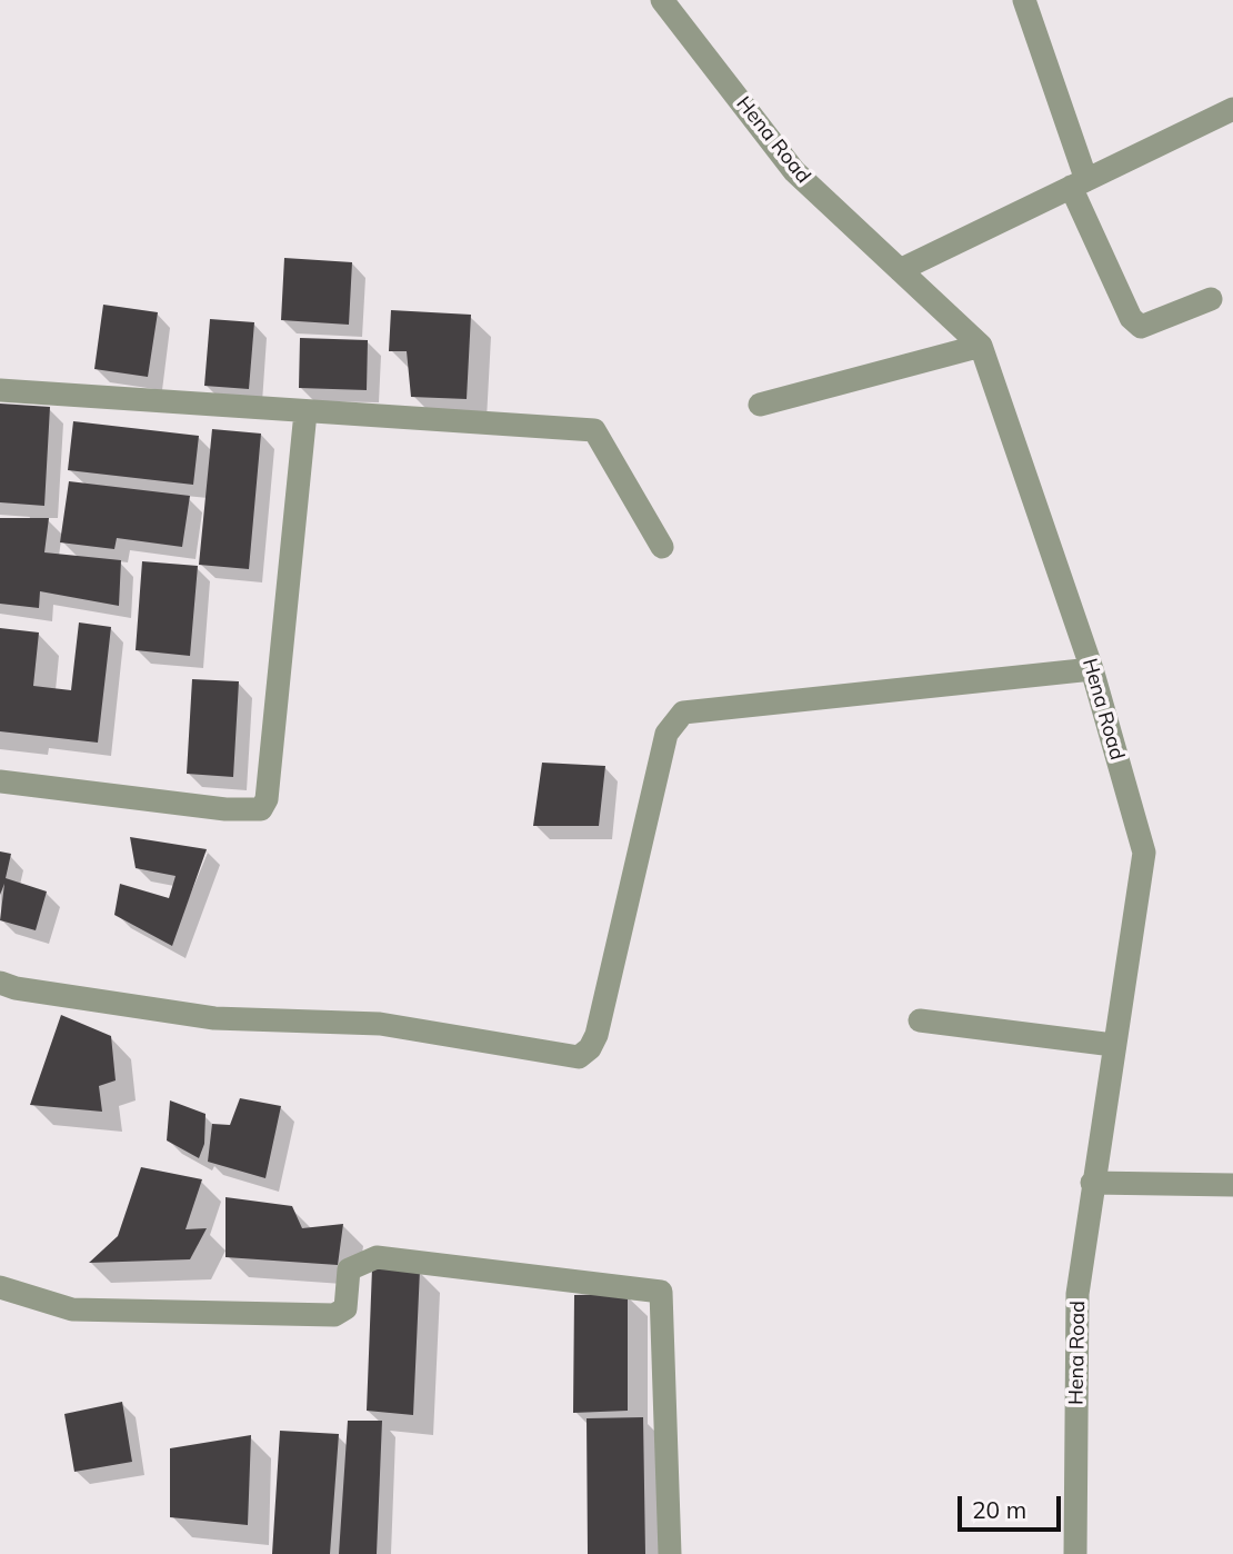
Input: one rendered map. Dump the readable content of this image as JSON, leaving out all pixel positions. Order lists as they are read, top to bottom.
{
  "streets": {
    "street": ["Hena Road"]
  },
  "scale_bar": "20 m"
}
